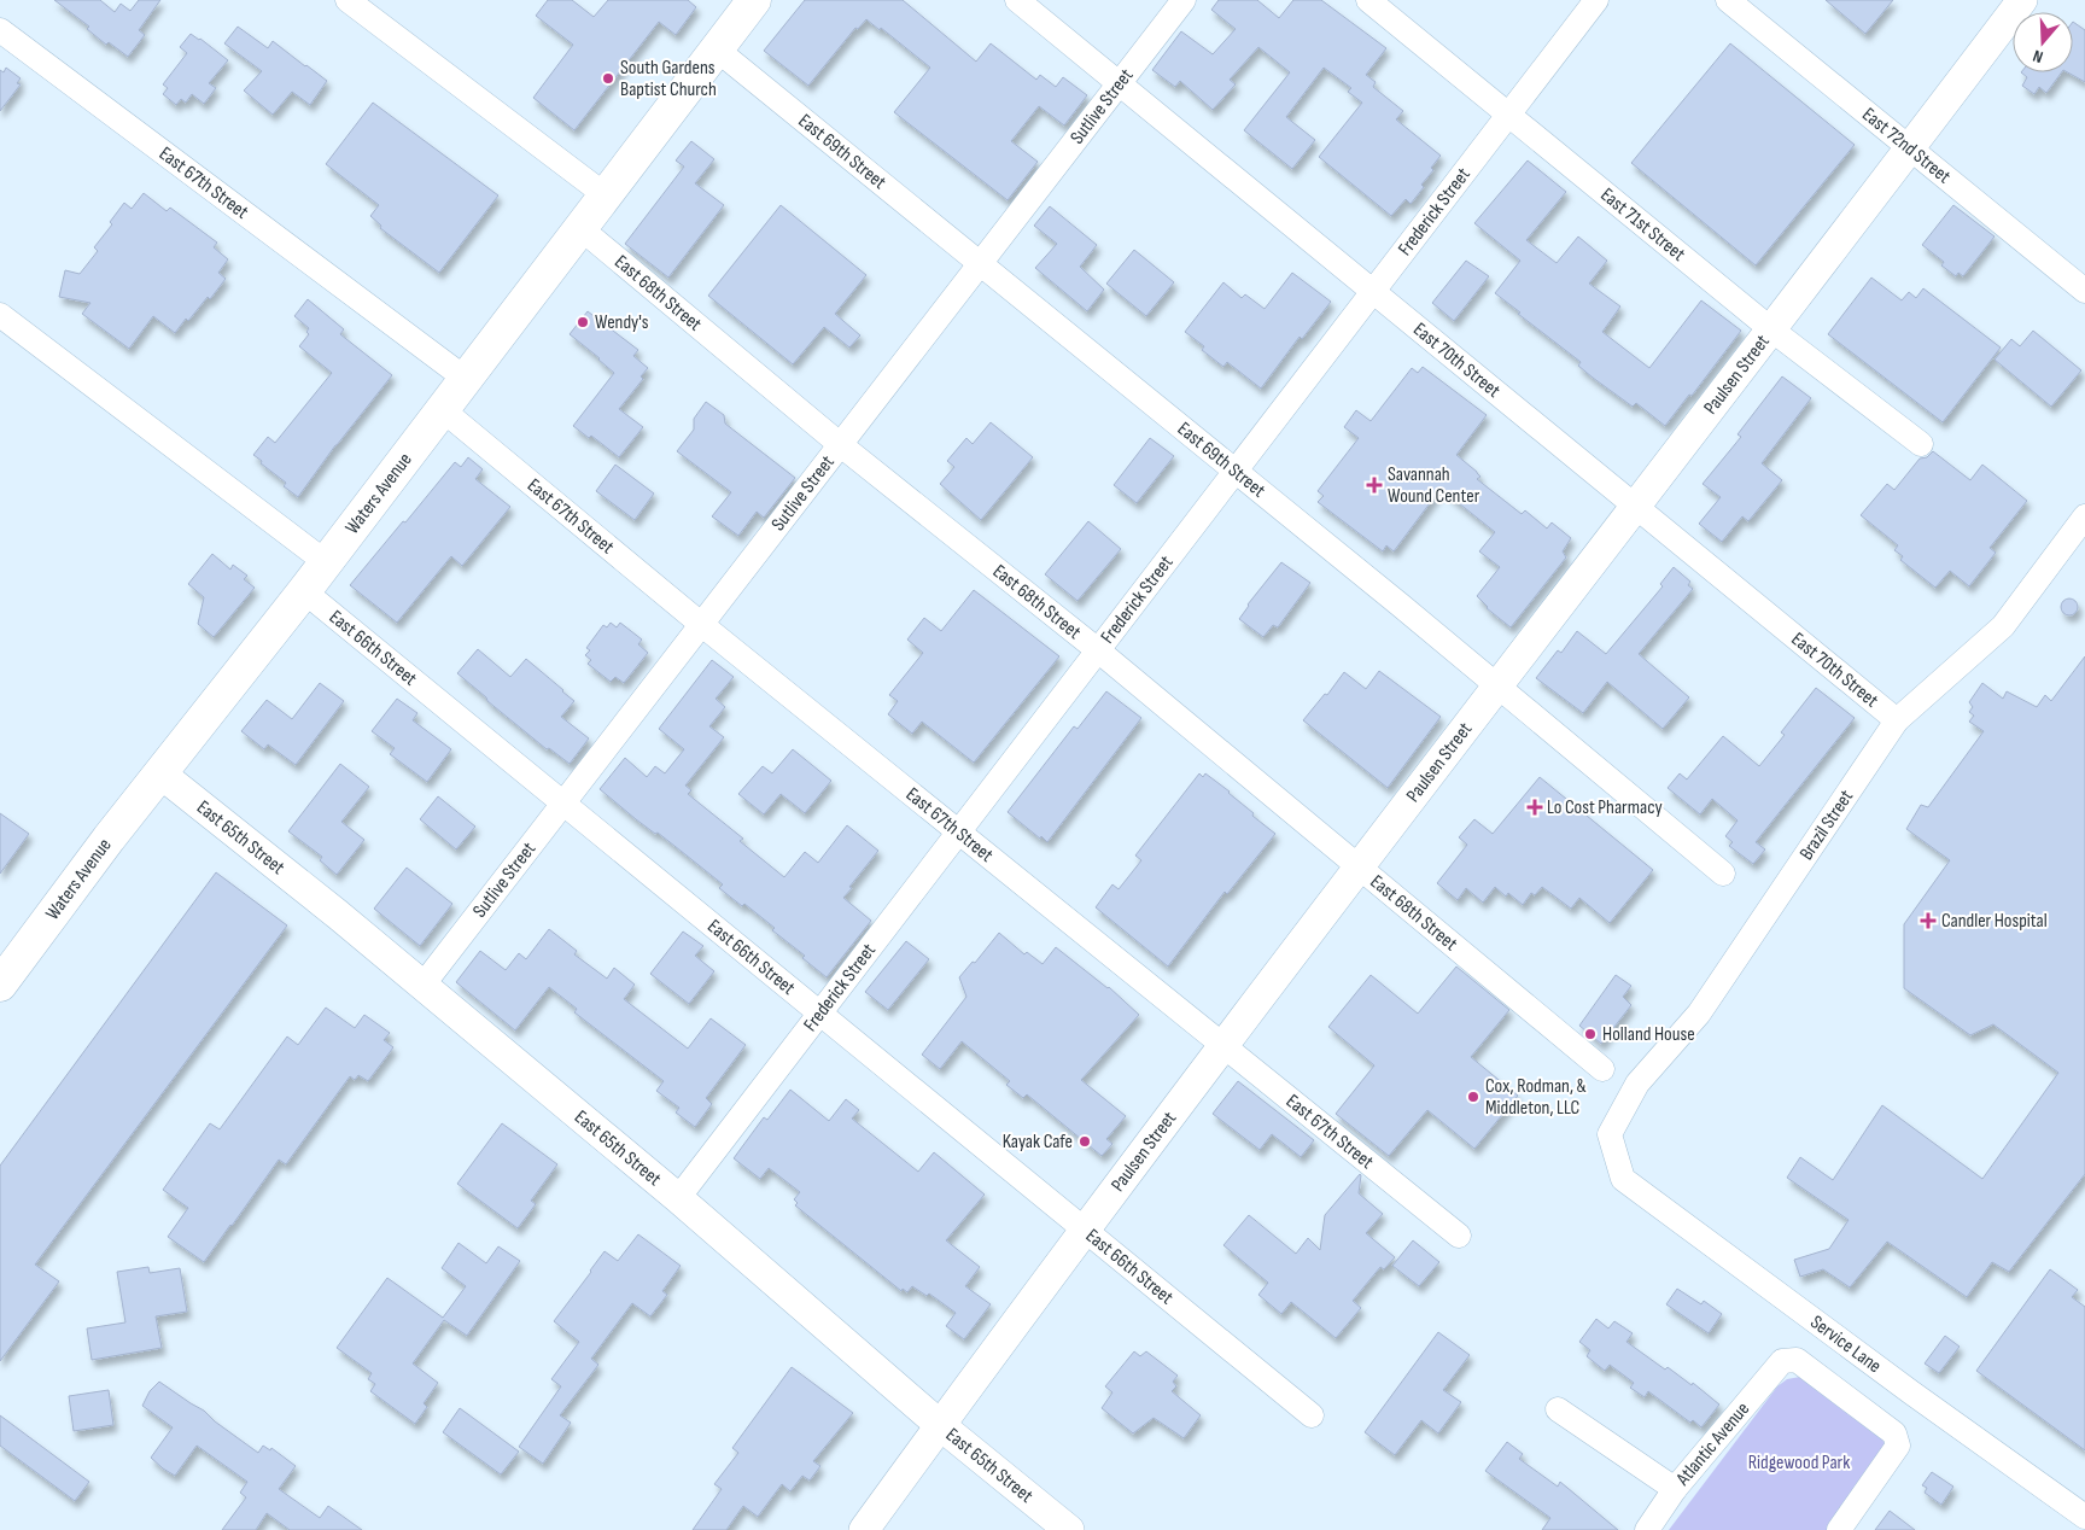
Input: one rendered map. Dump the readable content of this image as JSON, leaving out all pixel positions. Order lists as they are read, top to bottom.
{
  "streets": {
    "main road": ["Waters Avenue"],
    "street": [
      "Sutlive Street",
      "East 72nd Street",
      "East 69th Street",
      "East 67th Street",
      "Frederick Street",
      "East 71st Street",
      "East 68th Street",
      "East 70th Street",
      "Paulsen Street",
      "East 66th Street",
      "Brazil Street",
      "East 65th Street",
      "Service Lane",
      "Atlantic Avenue"
    ]
  },
  "crossings": [
    ["Sutlive Street", "East 69th Street"],
    ["Sutlive Street", "East 67th Street"],
    ["Sutlive Street", "East 68th Street"],
    ["Sutlive Street", "East 70th Street"],
    ["Sutlive Street", "East 66th Street"],
    ["Sutlive Street", "East 65th Street"],
    ["East 72nd Street", "Paulsen Street"],
    ["East 69th Street", "Frederick Street"],
    ["East 69th Street", "Paulsen Street"],
    ["East 69th Street", "Waters Avenue"],
    ["East 67th Street", "Frederick Street"],
    ["East 67th Street", "Paulsen Street"],
    ["East 67th Street", "Waters Avenue"],
    ["Frederick Street", "East 71st Street"],
    ["Frederick Street", "East 68th Street"],
    ["Frederick Street", "East 70th Street"],
    ["Frederick Street", "East 66th Street"],
    ["Frederick Street", "East 65th Street"],
    ["East 71st Street", "Paulsen Street"],
    ["East 68th Street", "Paulsen Street"],
    ["East 68th Street", "Waters Avenue"],
    ["East 70th Street", "Paulsen Street"],
    ["East 70th Street", "Brazil Street"],
    ["Paulsen Street", "East 66th Street"],
    ["Paulsen Street", "East 65th Street"],
    ["Waters Avenue", "East 66th Street"],
    ["Waters Avenue", "East 65th Street"],
    ["Brazil Street", "Service Lane"]
  ],
  "parks": ["Ridgewood Park"],
  "places": {
    "other": [
      "South Gardens Baptist Church",
      "Wendy's",
      "Holland House",
      "Cox, Rodman, & Middleton, LLC",
      "Kayak Cafe"
    ],
    "health": ["Savannah Wound Center", "Lo Cost Pharmacy", "Candler Hospital"]
  },
  "north": "bottom"
}
